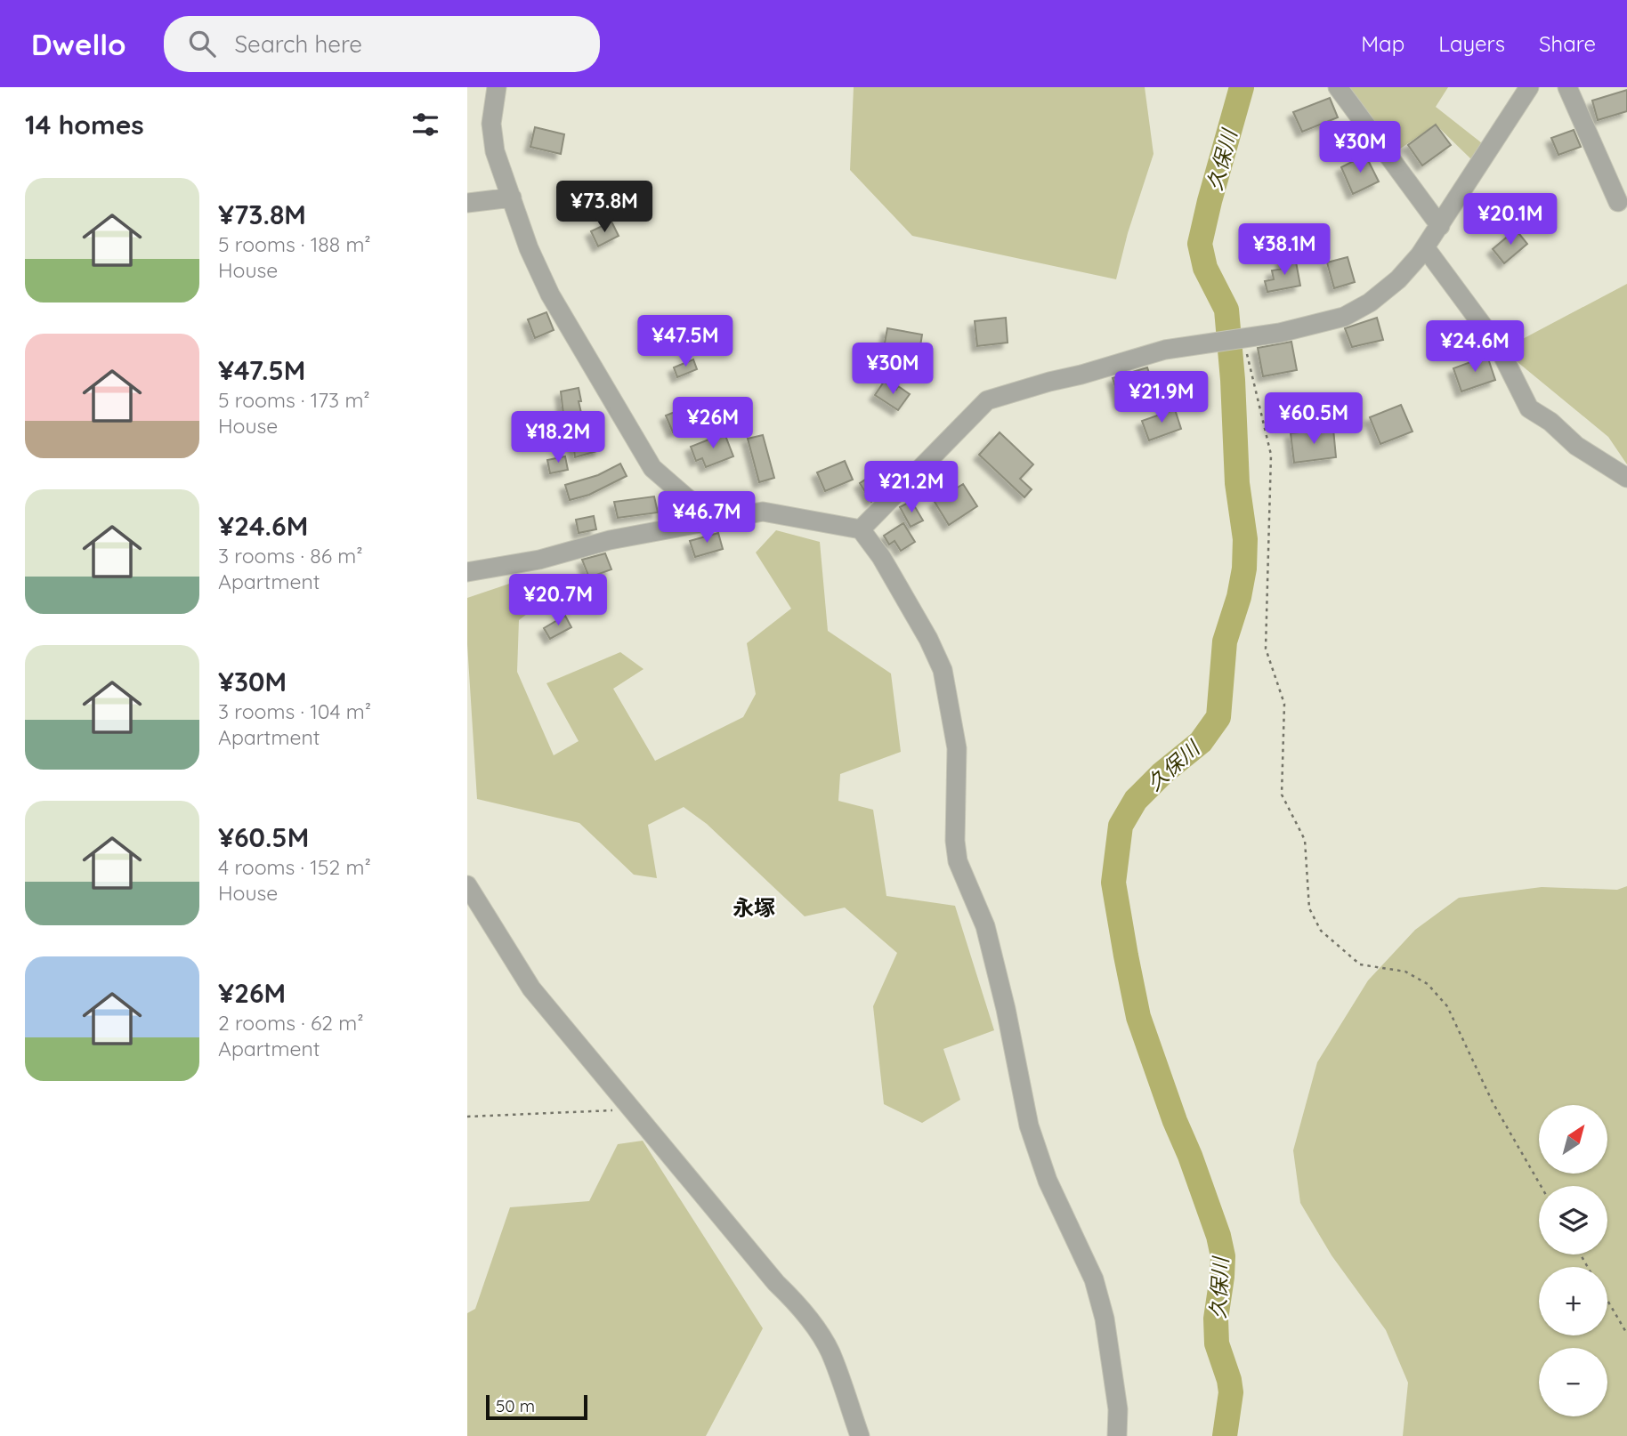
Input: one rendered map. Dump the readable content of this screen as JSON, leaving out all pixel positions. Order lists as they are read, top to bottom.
{
  "districts": ["永塚"],
  "water": ["久保川"],
  "scale_bar": "50 m",
  "north": "top right",
  "page": {
    "header": "Dwello",
    "search": "Search here",
    "nav": ["Map", "Layers", "Share"],
    "heading": "14 homes",
    "price": [
      "¥30M",
      "¥73.8M",
      "¥20.1M",
      "¥38.1M",
      "¥47.5M",
      "¥24.6M",
      "¥30M",
      "¥21.9M",
      "¥60.5M",
      "¥26M",
      "¥18.2M",
      "¥21.2M",
      "¥46.7M",
      "¥20.7M"
    ],
    "list": [
      {
        "name": "¥73.8M",
        "note": "5 rooms · 188 m² · House"
      },
      {
        "name": "¥47.5M",
        "note": "5 rooms · 173 m² · House"
      },
      {
        "name": "¥24.6M",
        "note": "3 rooms · 86 m² · Apartment"
      },
      {
        "name": "¥30M",
        "note": "3 rooms · 104 m² · Apartment"
      },
      {
        "name": "¥60.5M",
        "note": "4 rooms · 152 m² · House"
      },
      {
        "name": "¥26M",
        "note": "2 rooms · 62 m² · Apartment"
      }
    ],
    "map_buttons": ["+", "−"],
    "scale": "50 m"
  }
}
